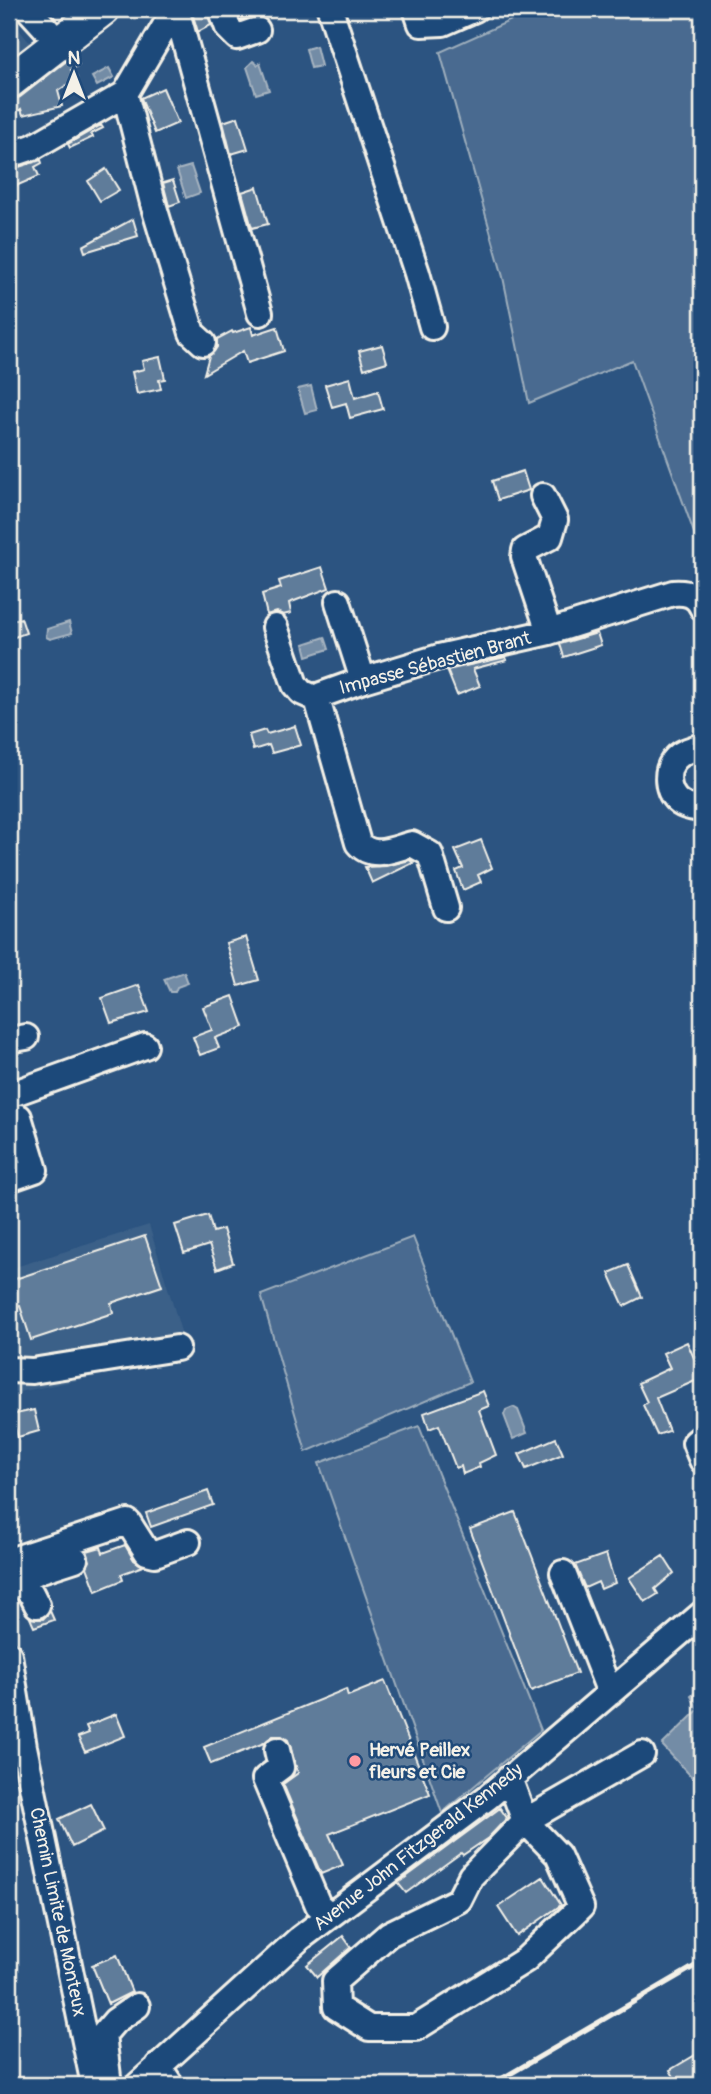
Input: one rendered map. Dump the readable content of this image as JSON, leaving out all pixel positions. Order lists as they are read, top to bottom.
{
  "streets": {
    "street": ["Impasse Sébastien Brant", "Avenue John Fitzgerald Kennedy", "Chemin Limite de Monteux"]
  },
  "places": ["Hervé Peillex fleurs et Cie"],
  "north": "top"
}
